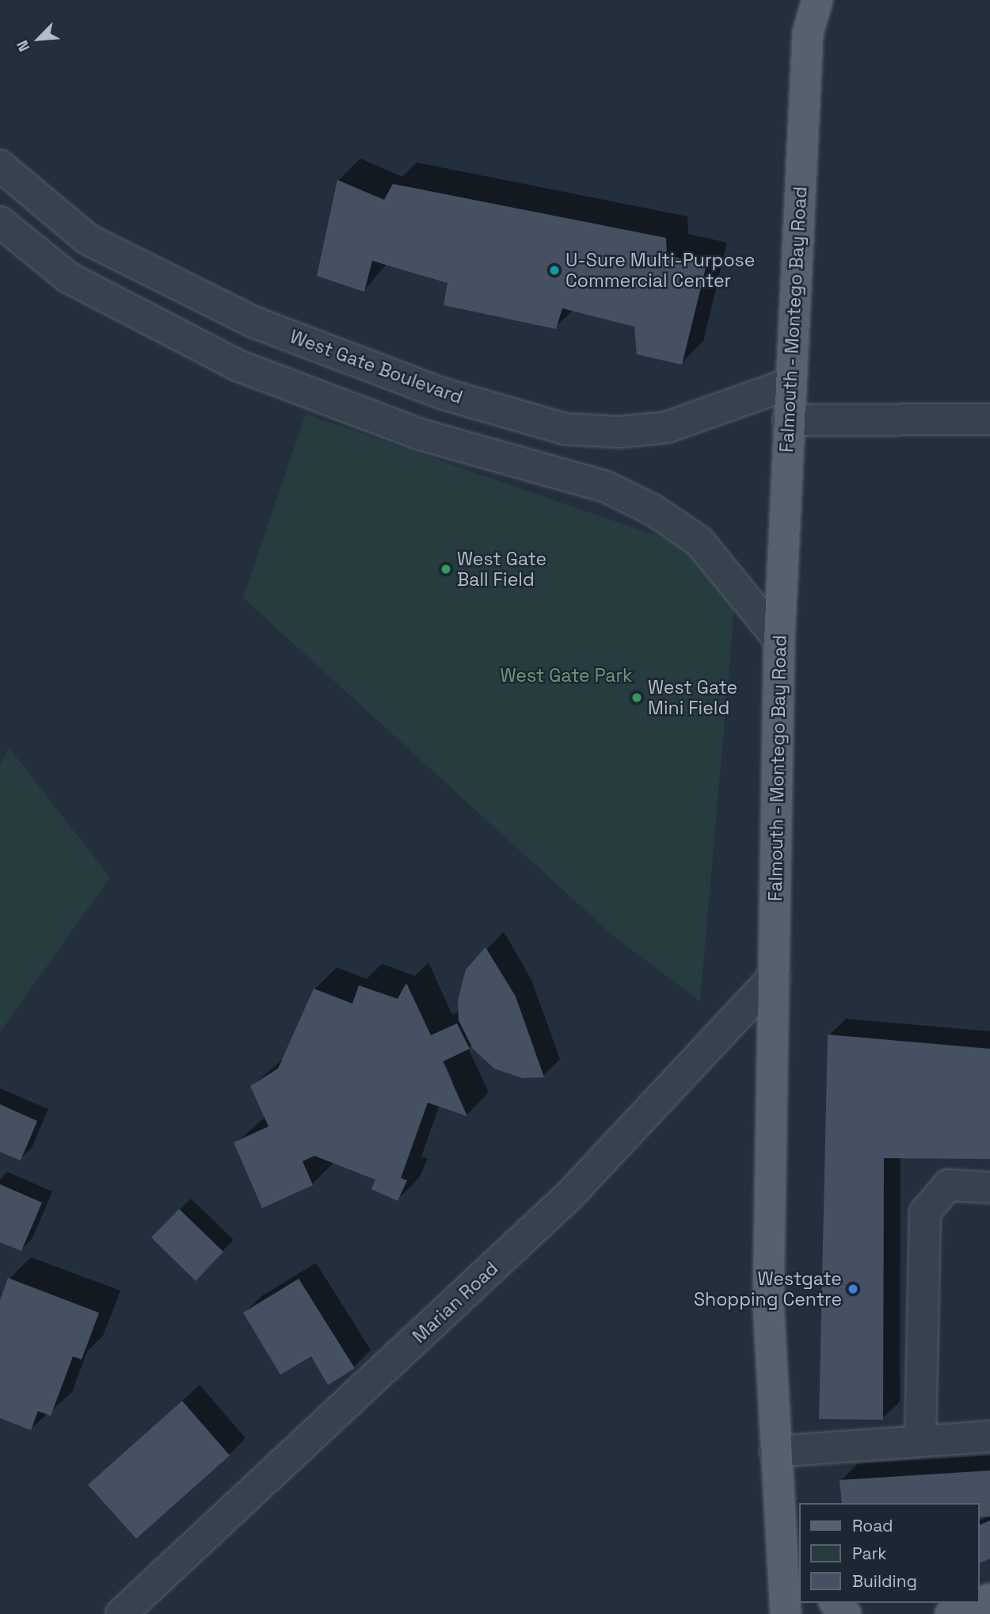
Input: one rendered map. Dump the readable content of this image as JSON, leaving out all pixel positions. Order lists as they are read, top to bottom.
{
  "streets": {
    "main road": ["Falmouth - Montego Bay Road"],
    "street": ["West Gate Boulevard", "Marian Road"]
  },
  "crossings": [
    ["Falmouth - Montego Bay Road", "West Gate Boulevard"],
    ["Falmouth - Montego Bay Road", "Marian Road"]
  ],
  "parks": ["West Gate Park"],
  "places": [
    "U-Sure Multi-Purpose Commercial Center",
    "West Gate Ball Field",
    "West Gate Mini Field",
    "Westgate Shopping Centre"
  ],
  "legend": ["Road", "Park", "Building"],
  "north": "bottom left"
}
